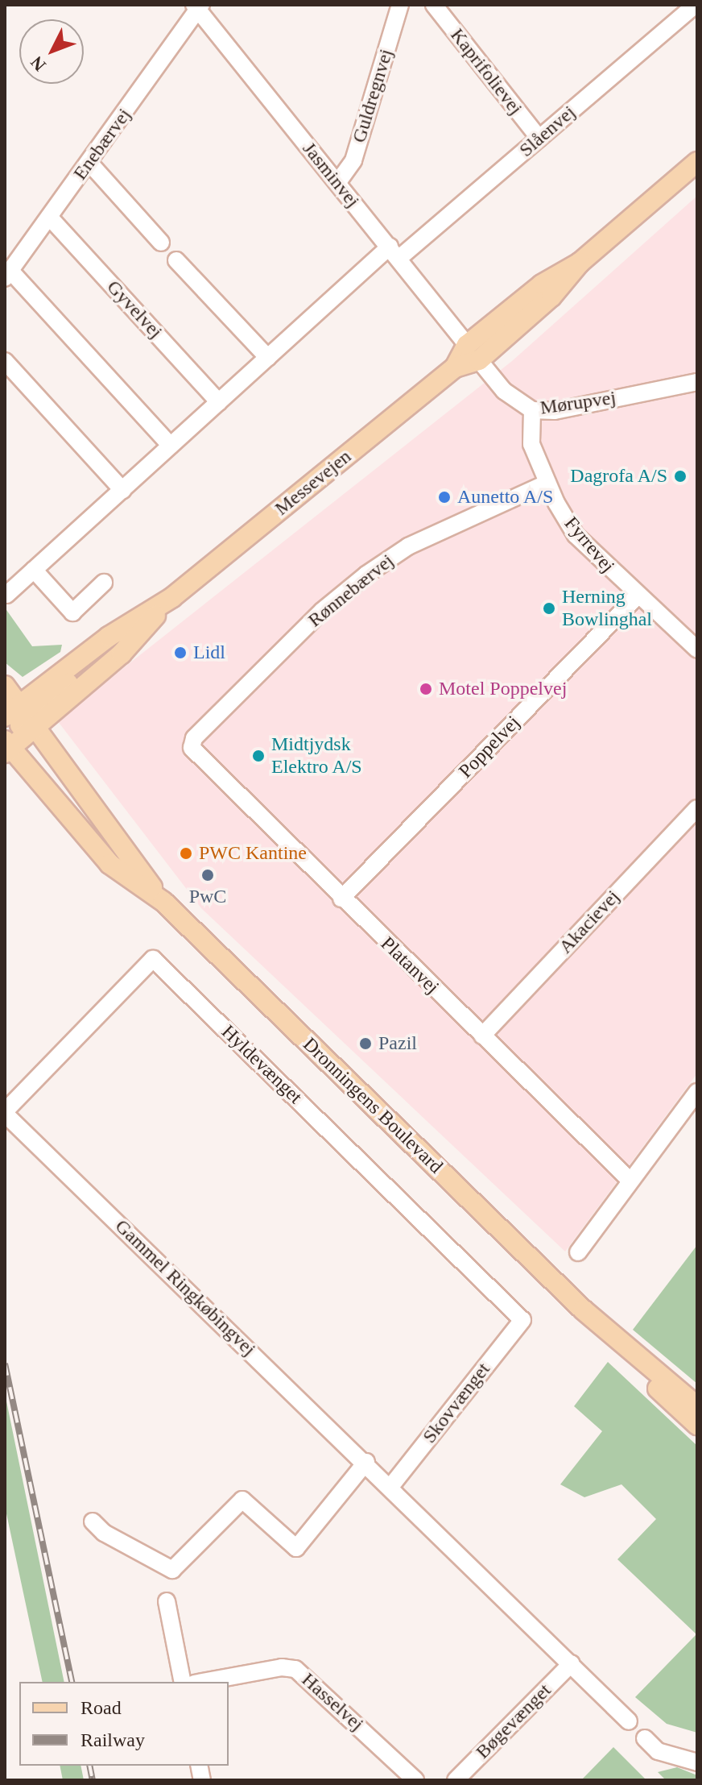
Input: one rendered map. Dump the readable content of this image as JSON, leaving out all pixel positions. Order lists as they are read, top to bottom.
{
  "streets": {
    "main road": ["Messevejen", "Dronningens Boulevard"],
    "street": [
      "Kaprifolievej",
      "Guldregnvej",
      "Slåenvej",
      "Enebærvej",
      "Jasminvej",
      "Gyvelvej",
      "Mørupvej",
      "Fyrrevej",
      "Rønnebærvej",
      "Poppelvej",
      "Akacievej",
      "Platanvej",
      "Hyldevænget",
      "Gammel Ringkøbingvej",
      "Skovvænget",
      "Hasselvej",
      "Bøgevænget"
    ]
  },
  "crossings": [
    ["Kaprifolievej", "Slåenvej"],
    ["Guldregnvej", "Jasminvej"],
    ["Slåenvej", "Jasminvej"],
    ["Enebærvej", "Jasminvej"],
    ["Enebærvej", "Gyvelvej"],
    ["Jasminvej", "Mørupvej"],
    ["Jasminvej", "Messevejen"],
    ["Mørupvej", "Messevejen"],
    ["Mørupvej", "Fyrrevej"],
    ["Messevejen", "Dronningens Boulevard"],
    ["Fyrrevej", "Rønnebærvej"],
    ["Fyrrevej", "Poppelvej"],
    ["Rønnebærvej", "Platanvej"],
    ["Poppelvej", "Platanvej"],
    ["Akacievej", "Platanvej"],
    ["Hyldevænget", "Gammel Ringkøbingvej"],
    ["Hyldevænget", "Skovvænget"],
    ["Gammel Ringkøbingvej", "Skovvænget"],
    ["Gammel Ringkøbingvej", "Bøgevænget"]
  ],
  "places": [
    "Dagrofa A/S",
    "Aunetto A/S",
    "Herning Bowlinghal",
    "Lidl",
    "Motel Poppelvej",
    "Midtjydsk Elektro A/S",
    "PWC Kantine",
    "PwC",
    "Pazil"
  ],
  "legend": ["Road", "Railway"],
  "north": "bottom left"
}
